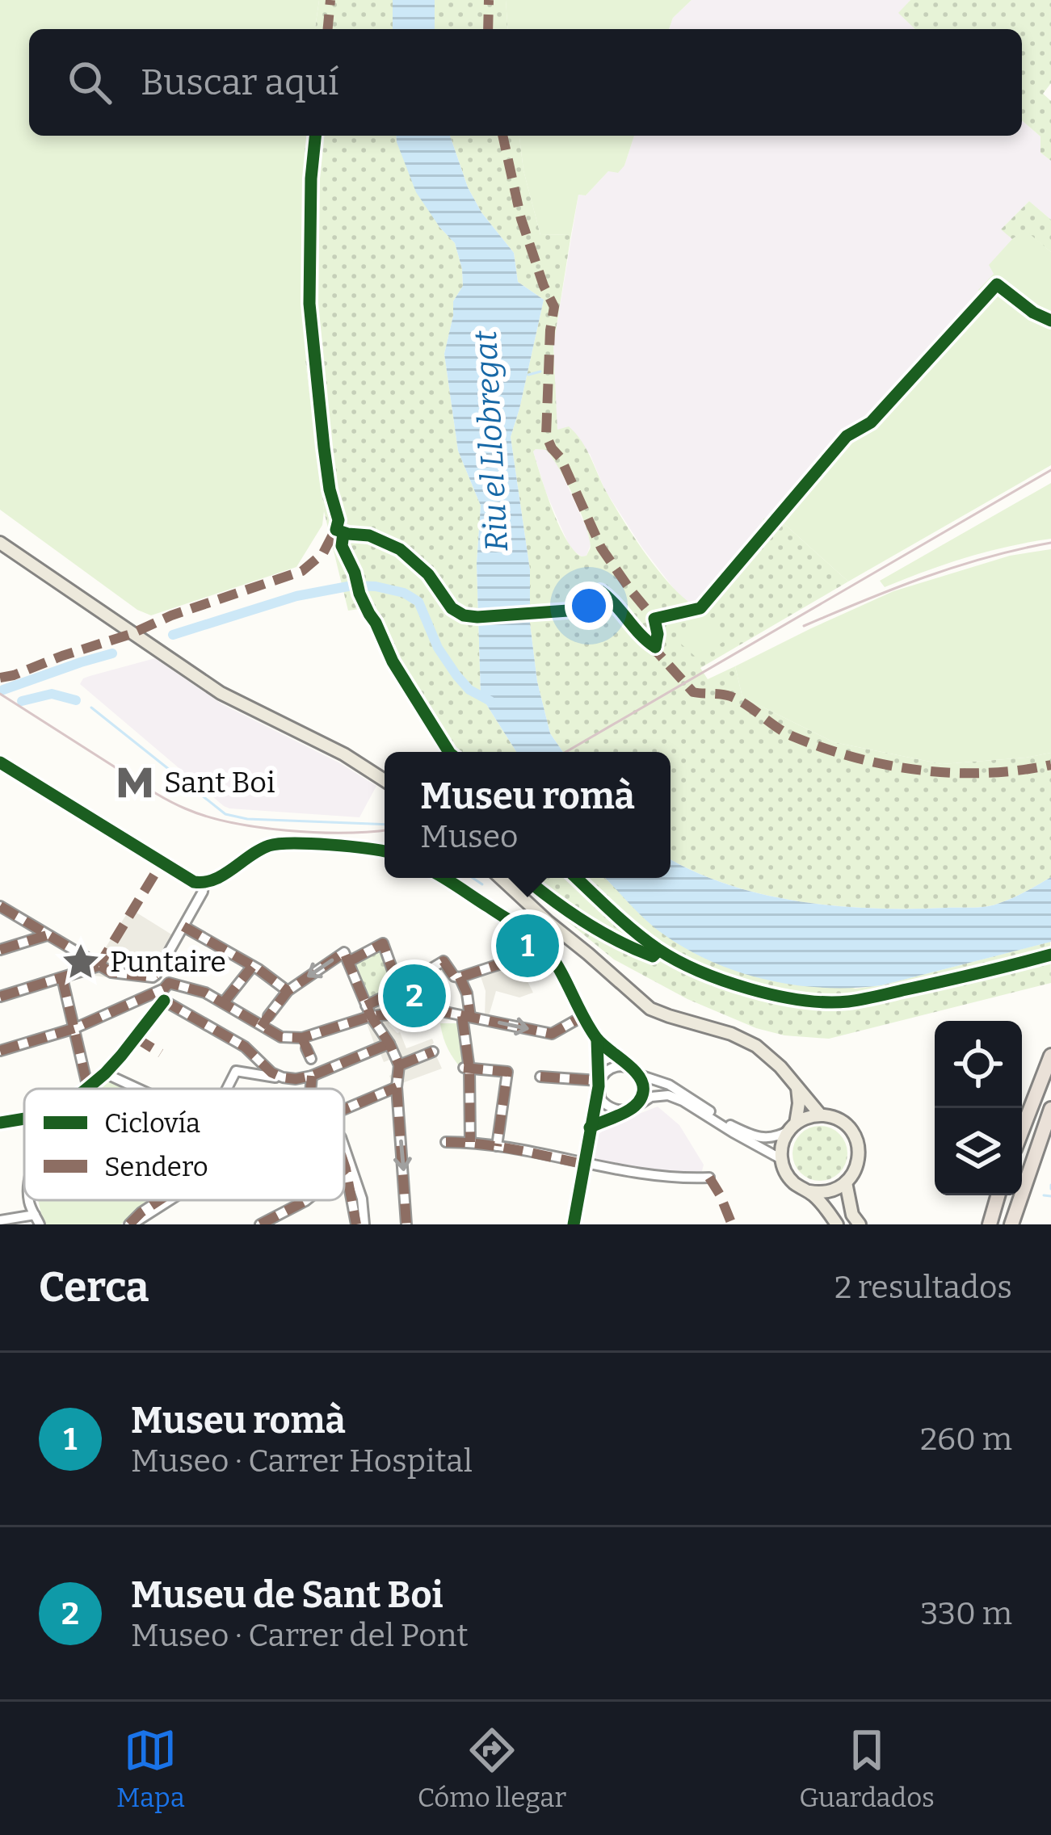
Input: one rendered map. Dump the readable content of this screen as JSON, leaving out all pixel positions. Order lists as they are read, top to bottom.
{
  "water": ["Riu el Llobregat"],
  "places": {
    "metro station": ["Sant Boi"],
    "place": ["Puntaire"]
  },
  "legend": ["Ciclovía", "Sendero"],
  "page": {
    "search": "Buscar aquí",
    "popup": ["Museu romà", "Museo"],
    "pins": ["1", "2"],
    "heading": ["Cerca", "2 resultados"],
    "list": [
      {
        "mark": "1",
        "name": "Museu romà",
        "note": "Museo · Carrer Hospital",
        "value": "260 m"
      },
      {
        "mark": "2",
        "name": "Museu de Sant Boi",
        "note": "Museo · Carrer del Pont",
        "value": "330 m"
      }
    ],
    "nav": ["Mapa", "Cómo llegar", "Guardados"]
  }
}
